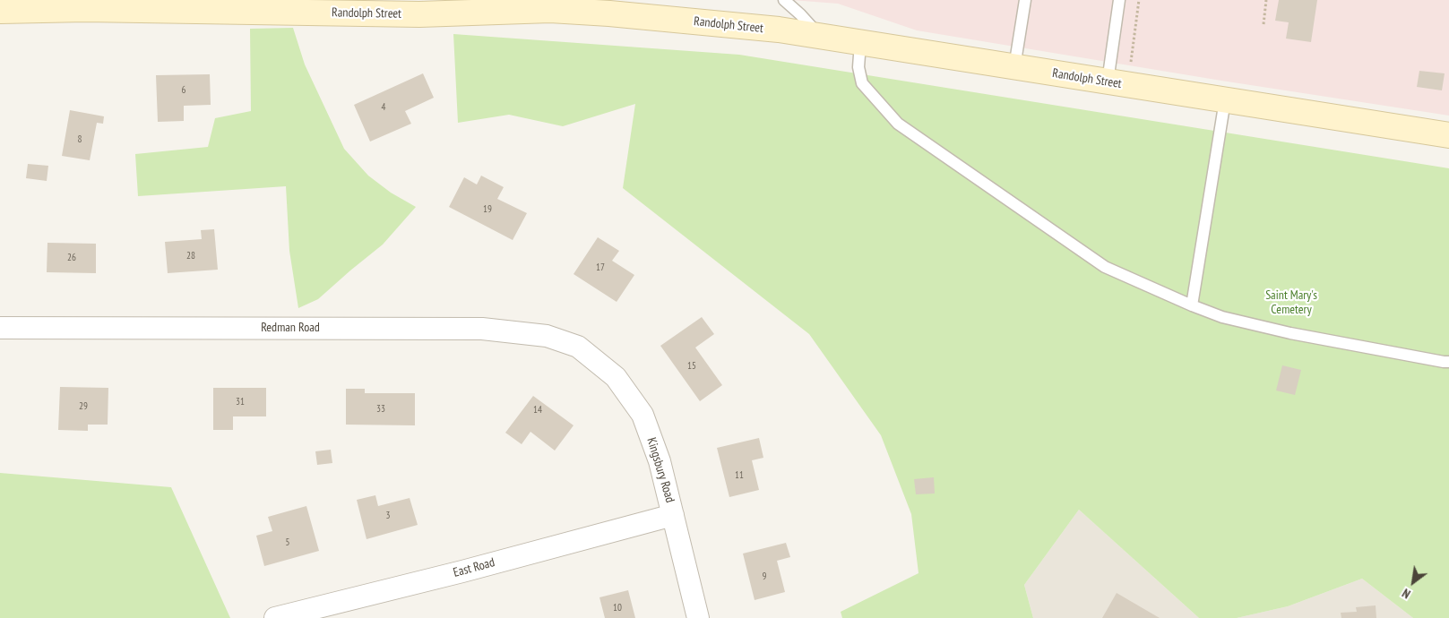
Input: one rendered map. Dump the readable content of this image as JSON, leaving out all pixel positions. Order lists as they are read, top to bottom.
{
  "streets": {
    "main road": ["Randolph Street"],
    "street": ["Redman Road", "Kingsbury Road", "East Road"]
  },
  "crossings": [
    ["Redman Road", "Kingsbury Road"],
    ["Kingsbury Road", "East Road"]
  ],
  "parks": ["Saint Mary's Cemetery"],
  "house_numbers": [
    "6",
    "4",
    "8",
    "19",
    "28",
    "26",
    "17",
    "15",
    "31",
    "29",
    "33",
    "14",
    "11",
    "3",
    "5",
    "9",
    "10"
  ],
  "north": "bottom left"
}
